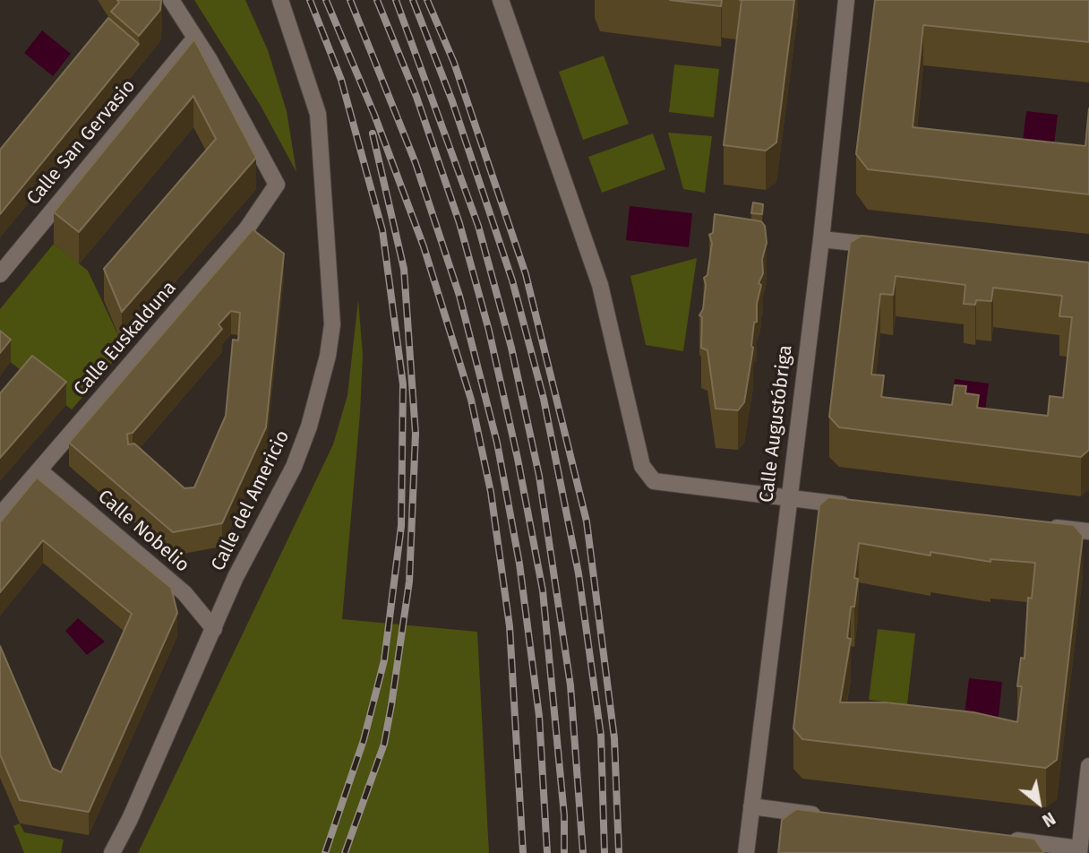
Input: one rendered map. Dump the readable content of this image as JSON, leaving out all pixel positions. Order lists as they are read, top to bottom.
{
  "streets": {
    "street": [
      "Calle San Gervasio",
      "Calle Euskalduna",
      "Calle Augustóbriga",
      "Calle del Americio",
      "Calle Nobelio"
    ]
  },
  "crossings": [
    ["Calle San Gervasio", "Calle Euskalduna"],
    ["Calle Euskalduna", "Calle Nobelio"],
    ["Calle del Americio", "Calle Nobelio"]
  ],
  "north": "bottom right"
}
